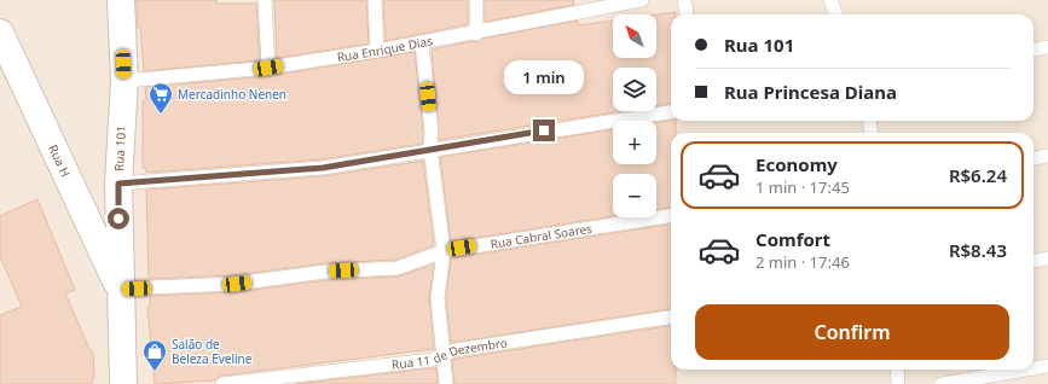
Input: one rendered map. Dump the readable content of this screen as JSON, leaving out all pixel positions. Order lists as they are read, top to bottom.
{
  "streets": {
    "street": ["Rua 101", "Rua H"],
    "lane": ["Rua Enrique Dias", "Rua Cabral Soares", "Rua 11 de Dezembro"]
  },
  "crossings": [
    ["Rua Enrique Dias", "Rua 101"],
    ["Rua 101", "Rua H"],
    ["Rua 101", "Rua Cabral Soares"],
    ["Rua H", "Rua Cabral Soares"]
  ],
  "places": {
    "supermarket": ["Mercadinho Nenen"],
    "shop": ["Salão de Beleza Eveline"]
  },
  "north": "top left",
  "page": {
    "map_buttons": ["+", "−"],
    "banner": ["Rua 101", "Rua Princesa Diana"],
    "bubble": "1 min",
    "list": [
      {
        "name": "Economy",
        "note": "1 min · 17:45",
        "value": "R$6.24"
      },
      {
        "name": "Comfort",
        "note": "2 min · 17:46",
        "value": "R$8.43"
      }
    ],
    "buttons": "Confirm"
  }
}
